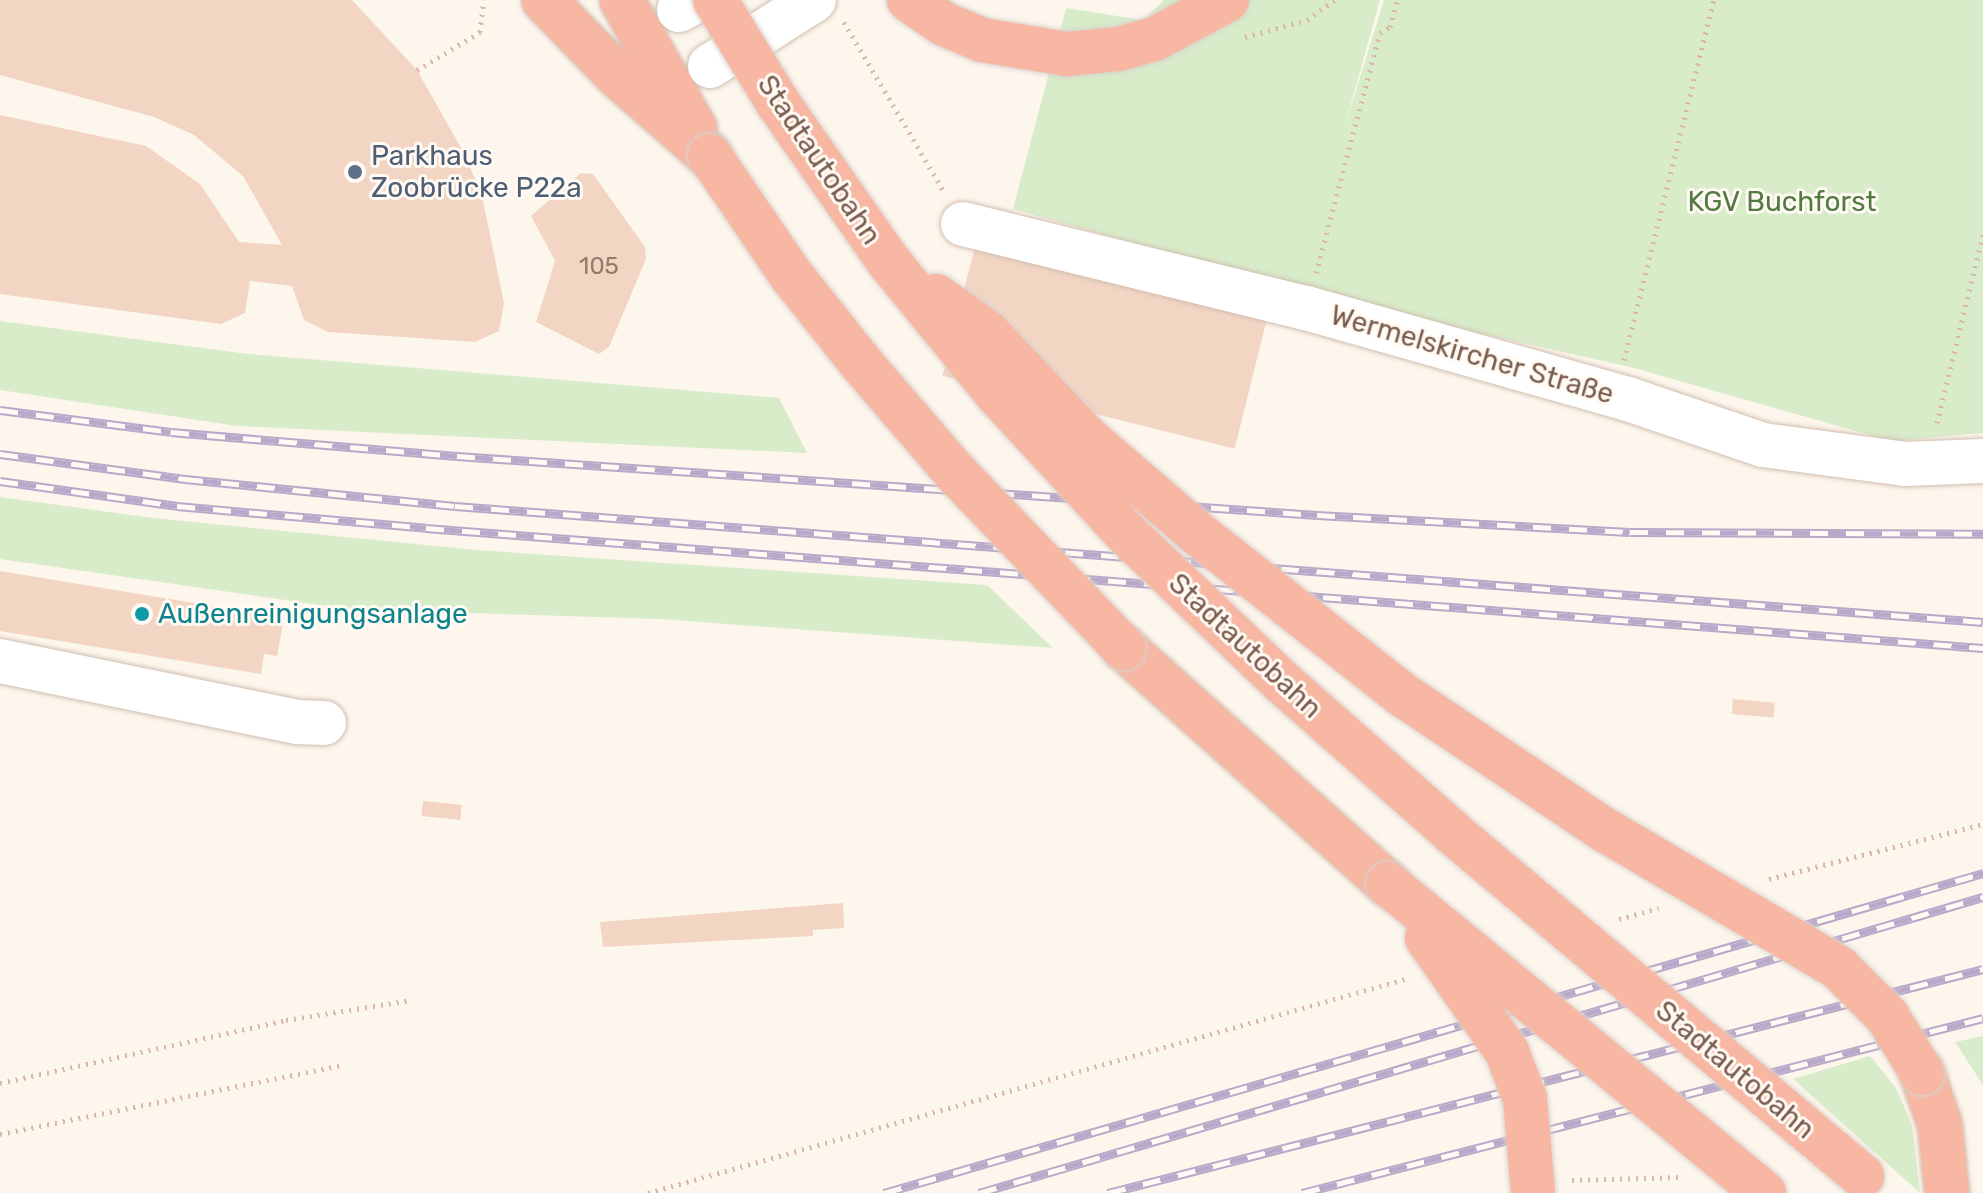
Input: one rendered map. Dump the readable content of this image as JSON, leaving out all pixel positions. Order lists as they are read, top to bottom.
{
  "streets": {
    "highway": ["Stadtautobahn"],
    "street": ["Wermelskircher Straße"]
  },
  "parks": ["KGV Buchforst"],
  "places": ["Parkhaus Zoobrücke P22a", "Außenreinigungsanlage"],
  "house_numbers": ["105"]
}
